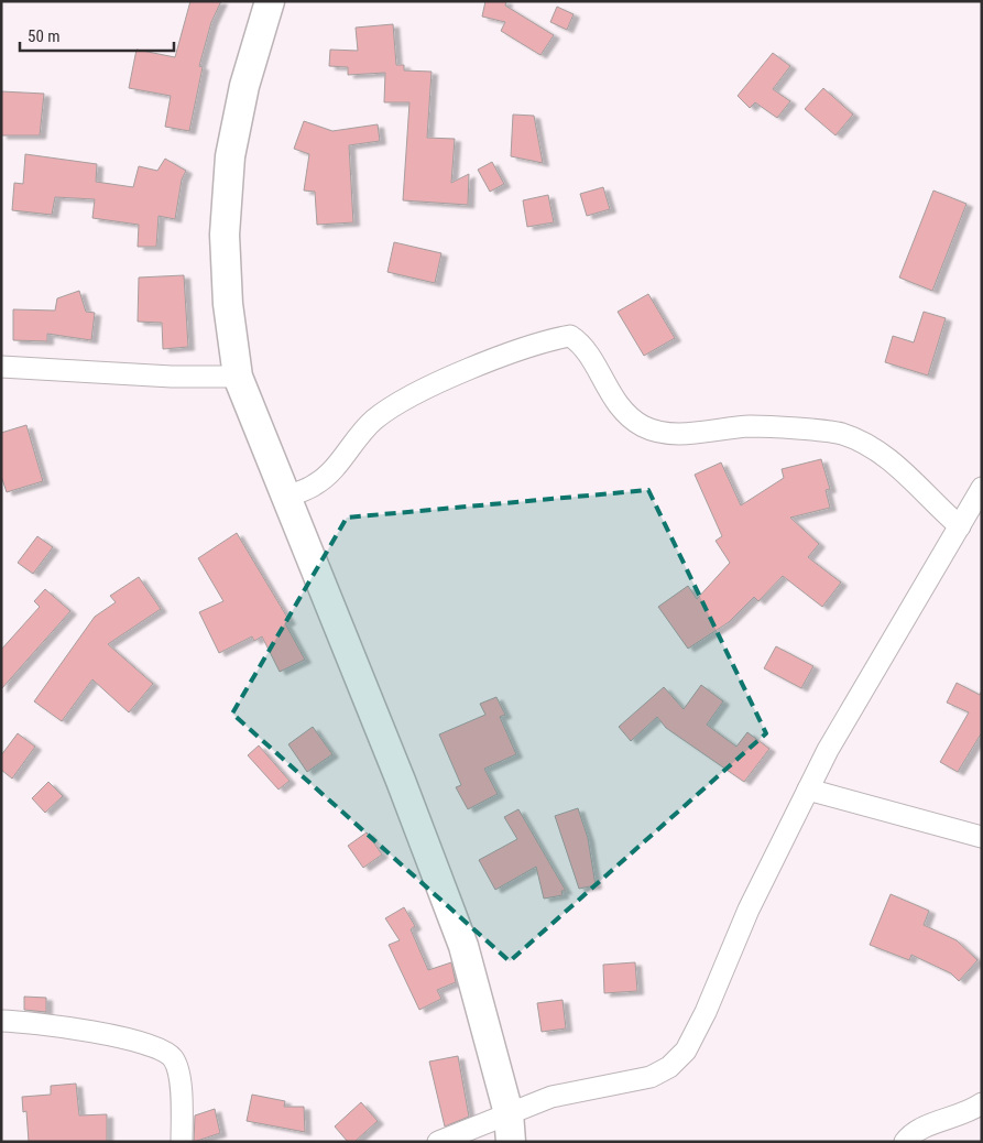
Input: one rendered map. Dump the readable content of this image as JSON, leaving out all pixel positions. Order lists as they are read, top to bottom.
{
  "scale_bar": "50 m"
}
